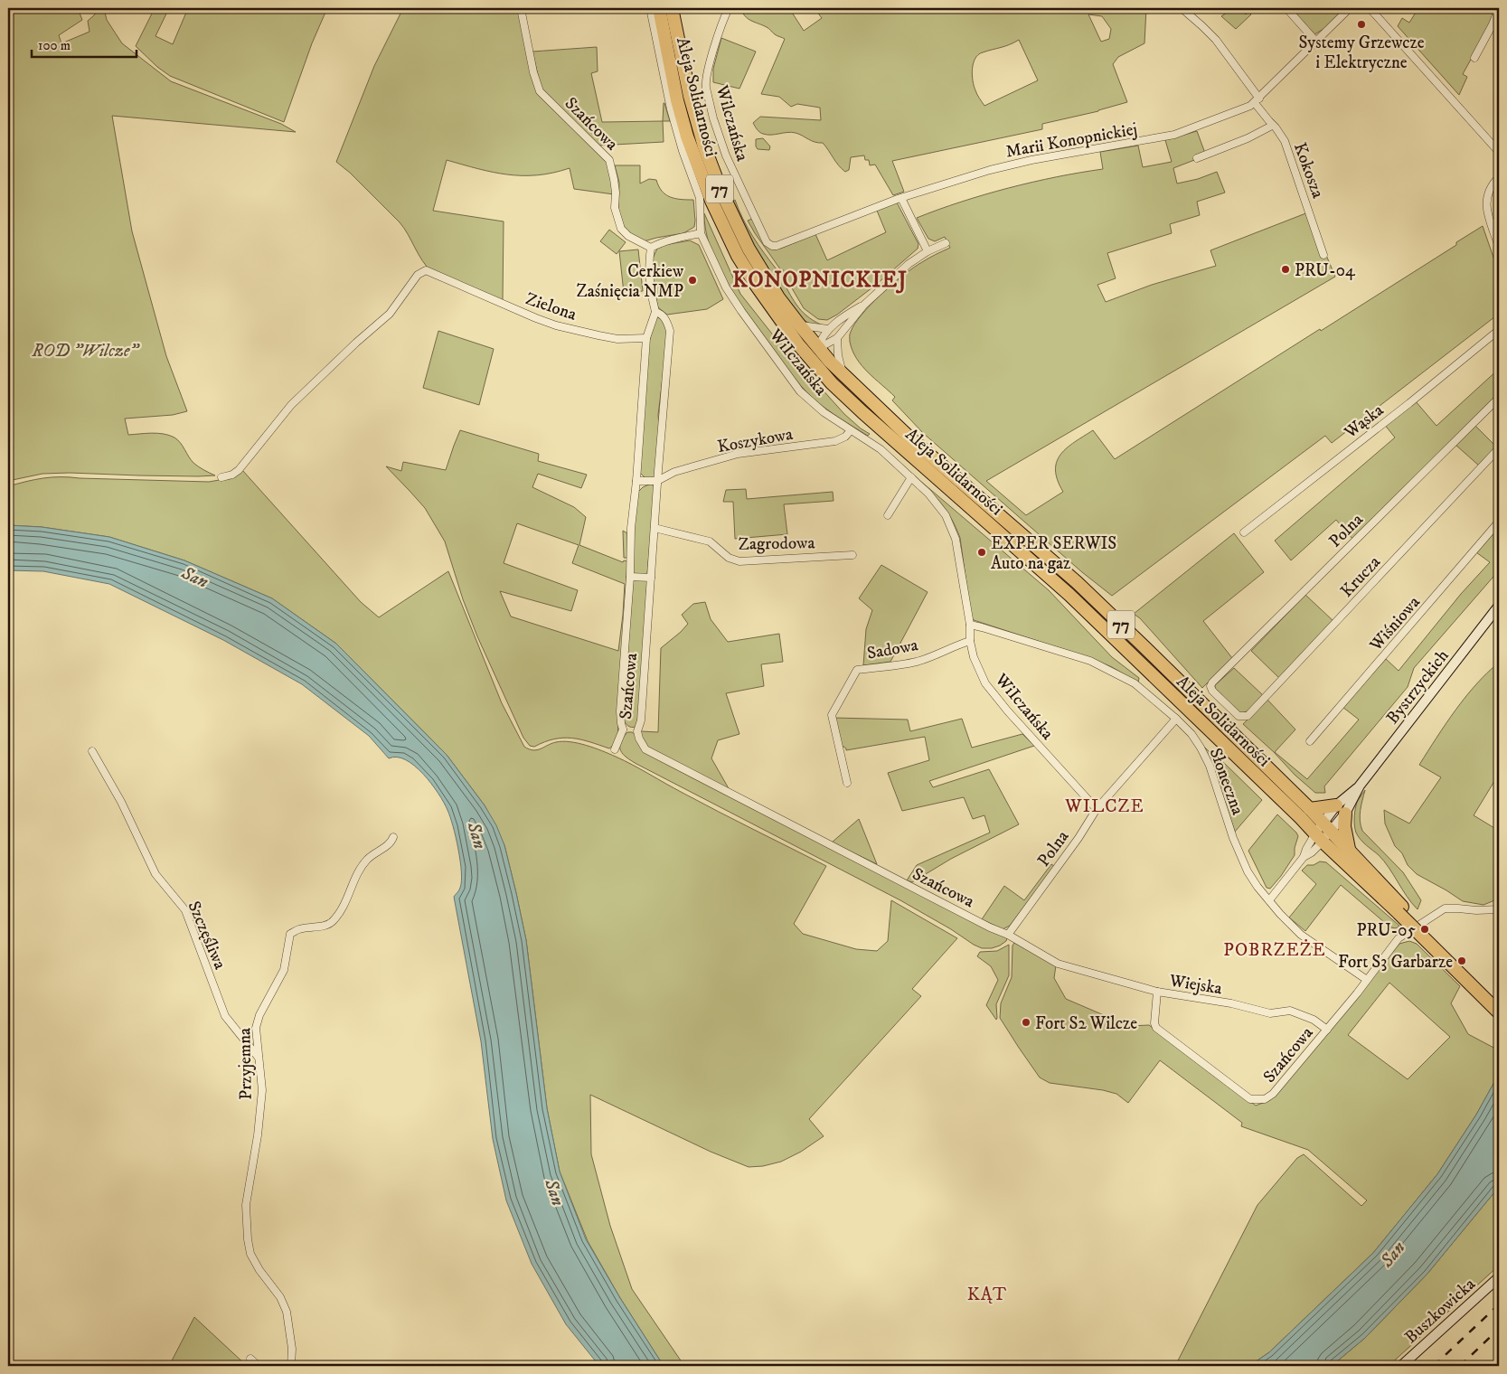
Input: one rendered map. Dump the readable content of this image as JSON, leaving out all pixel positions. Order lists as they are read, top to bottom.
{
  "streets": {
    "highway": ["Aleja Solidarności", "77"],
    "street": [
      "Szańcowa",
      "Wilczańska",
      "Marii Konopnickiej",
      "Kokosza",
      "Zielona",
      "WiIczańska",
      "Wąska",
      "Koszykowa",
      "Polna",
      "Zagrodowa",
      "Krucza",
      "Wiśniowa",
      "Sadowa",
      "Bystrzyckich",
      "Słoneczna",
      "Szczęśliwa",
      "Wiejska",
      "Przyjemna",
      "Buszkowicka"
    ]
  },
  "crossings": [
    ["Aleja Solidarności", "77"],
    ["Aleja Solidarności", "Bystrzyckich"],
    ["Szańcowa", "Zielona"],
    ["Szańcowa", "Koszykowa"],
    ["Szańcowa", "Polna"],
    ["Szańcowa", "Zagrodowa"],
    ["Szańcowa", "Słoneczna"],
    ["Szańcowa", "Wiejska"],
    ["Wilczańska", "Marii Konopnickiej"],
    ["Marii Konopnickiej", "Kokosza"],
    ["WiIczańska", "Koszykowa"],
    ["WiIczańska", "Polna"],
    ["WiIczańska", "Sadowa"],
    ["WiIczańska", "Słoneczna"],
    ["Polna", "Krucza"],
    ["Polna", "Słoneczna"],
    ["Szczęśliwa", "Przyjemna"]
  ],
  "districts": [
    "KONOPNICKIEJ",
    "WILCZE",
    "POBRZEŻE",
    "KĄT"
  ],
  "water": ["San"],
  "parks": ["ROD \"Wilcze\""],
  "places": [
    "Systemy Grzewcze i Elektryczne",
    "PRU-04",
    "Cerkiew Zaśnięcia NMP",
    "EXPER SERWIS Auto na gaz",
    "PRU-05",
    "Fort S3 Garbarze",
    "Fort S2 Wilcze"
  ],
  "scale_bar": "100 m"
}
